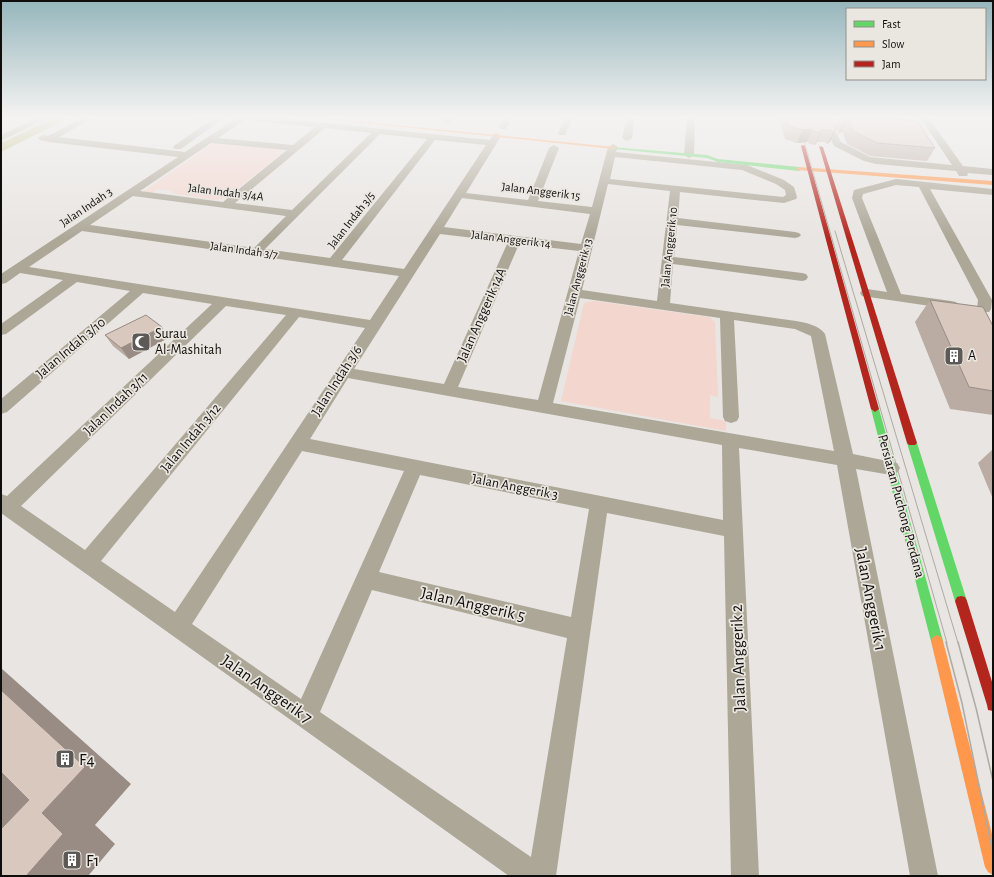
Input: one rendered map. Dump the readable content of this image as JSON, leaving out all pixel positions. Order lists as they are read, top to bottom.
{
  "streets": {
    "main road": ["Persiaran Puchong Perdana"],
    "street": [
      "Jalan Anggerik 15",
      "Jalan Indah 3/4A",
      "Jalan Indah 3",
      "Jalan Indah 3/5",
      "Jalan Anggerik 14",
      "Jalan Anggerik 10",
      "Jalan Indah 3/7",
      "Jalan Anggerik 13",
      "Jalan Anggerik 14A",
      "Jalan Indah 3/10",
      "Jalan Indah 3/6",
      "Jalan Indah 3/11",
      "Jalan Indah 3/12",
      "Jalan Anggerik 3",
      "Jalan Anggerik 1",
      "Jalan Anggerik 5",
      "Jalan Anggerik 2",
      "Jalan Anggerik 7"
    ]
  },
  "crossings": [
    ["Jalan Anggerik 15", "Jalan Anggerik 13"],
    ["Jalan Anggerik 15", "Jalan Indah 3/6"],
    ["Jalan Indah 3/4A", "Jalan Indah 3"],
    ["Jalan Indah 3", "Jalan Indah 3/7"],
    ["Jalan Indah 3/5", "Jalan Indah 3/7"],
    ["Jalan Anggerik 14", "Jalan Anggerik 13"],
    ["Jalan Anggerik 14", "Jalan Anggerik 14A"],
    ["Jalan Anggerik 14", "Jalan Indah 3/6"],
    ["Jalan Indah 3/7", "Jalan Indah 3/6"],
    ["Jalan Indah 3/6", "Jalan Anggerik 3"],
    ["Jalan Indah 3/6", "Jalan Anggerik 7"],
    ["Jalan Indah 3/11", "Jalan Anggerik 7"],
    ["Jalan Indah 3/12", "Jalan Anggerik 7"],
    ["Jalan Anggerik 3", "Jalan Anggerik 2"]
  ],
  "places": {
    "mosque": ["Surau Al-Mashitah"],
    "building": ["A", "F4", "F1"]
  },
  "legend": ["Fast", "Slow", "Jam"]
}
